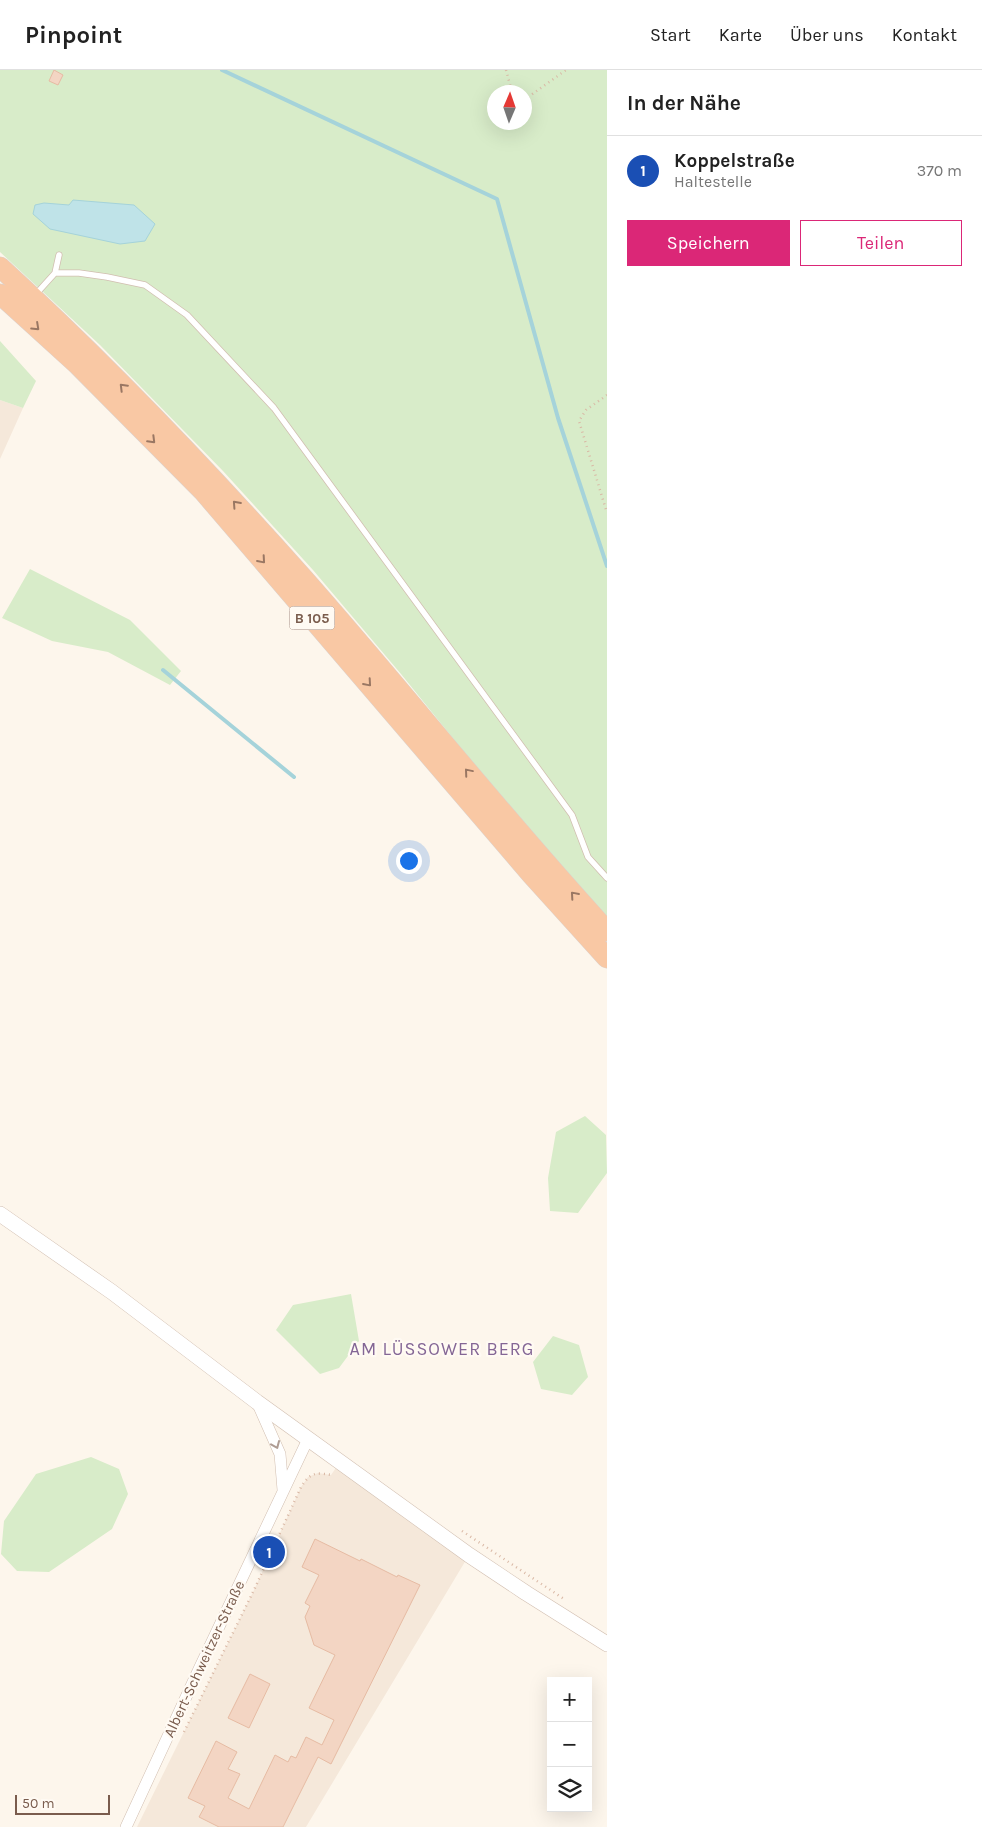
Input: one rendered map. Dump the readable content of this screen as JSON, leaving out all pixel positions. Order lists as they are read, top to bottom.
{
  "streets": {
    "highway": ["B 105"],
    "street": ["Albert-Schweitzer-Straße"]
  },
  "districts": ["AM LÜSSOWER BERG"],
  "scale_bar": "50 m",
  "north": "top",
  "page": {
    "header": "Pinpoint",
    "nav": [
      "Start",
      "Karte",
      "Über uns",
      "Kontakt"
    ],
    "heading": "In der Nähe",
    "list": [
      {
        "mark": "1",
        "name": "Koppelstraße",
        "note": "Haltestelle",
        "value": "370 m"
      }
    ],
    "buttons": ["Speichern", "Teilen"],
    "pins": "1",
    "map_buttons": ["+", "−"],
    "scale": "50 m"
  }
}
